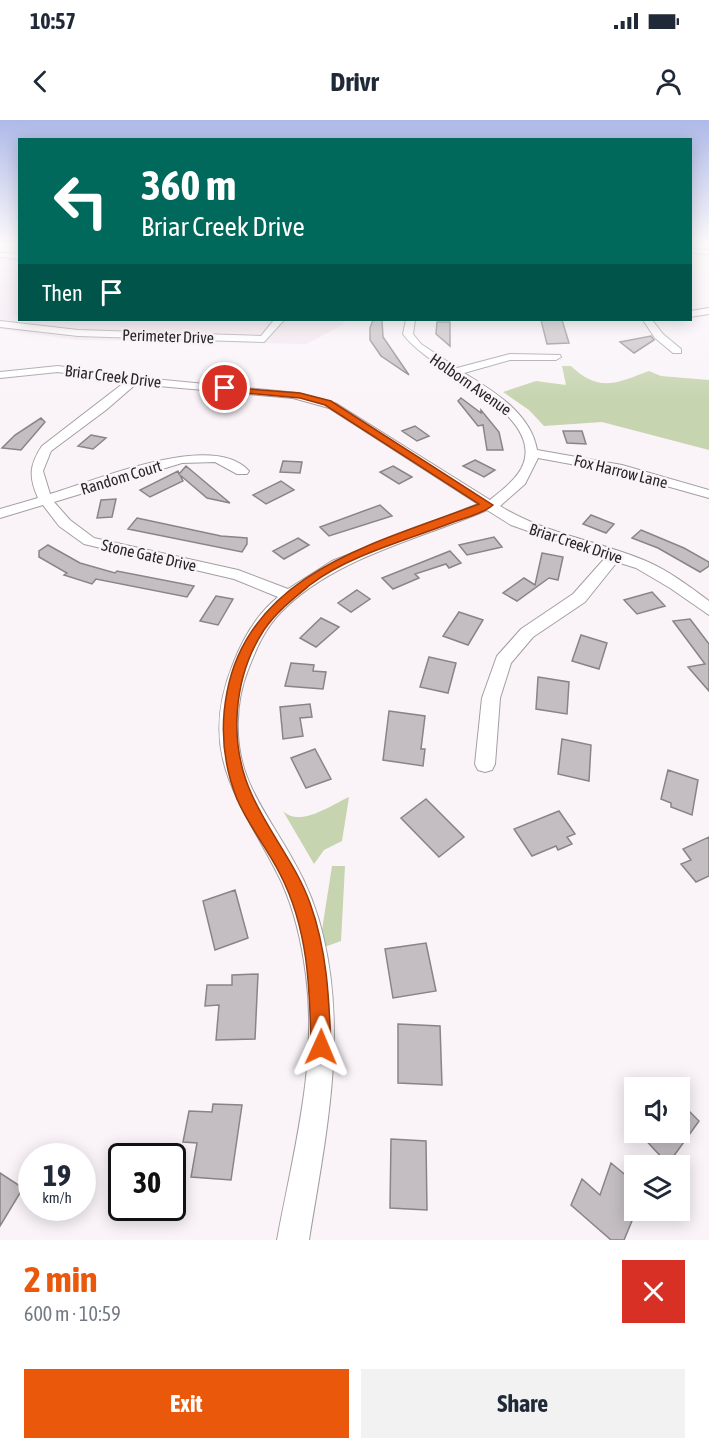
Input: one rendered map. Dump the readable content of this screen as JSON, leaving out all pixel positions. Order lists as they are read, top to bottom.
{
  "streets": {
    "street": [
      "Perimeter Drive",
      "Briar Creek Drive",
      "Holborn Avenue",
      "Fox Harrow Lane",
      "Random Court",
      "Stone Gate Drive"
    ]
  },
  "crossings": [
    ["Briar Creek Drive", "Stone Gate Drive"],
    ["Holborn Avenue", "Fox Harrow Lane"],
    ["Random Court", "Stone Gate Drive"]
  ],
  "page": {
    "status": "10:57",
    "header": "Drivr",
    "turn": ["360 m", "Briar Creek Drive"],
    "then": "Then",
    "speed": "19 km/h",
    "limit": "30",
    "heading": ["2 min", "600 m · 10:59"],
    "buttons": ["Exit", "Share"]
  }
}
